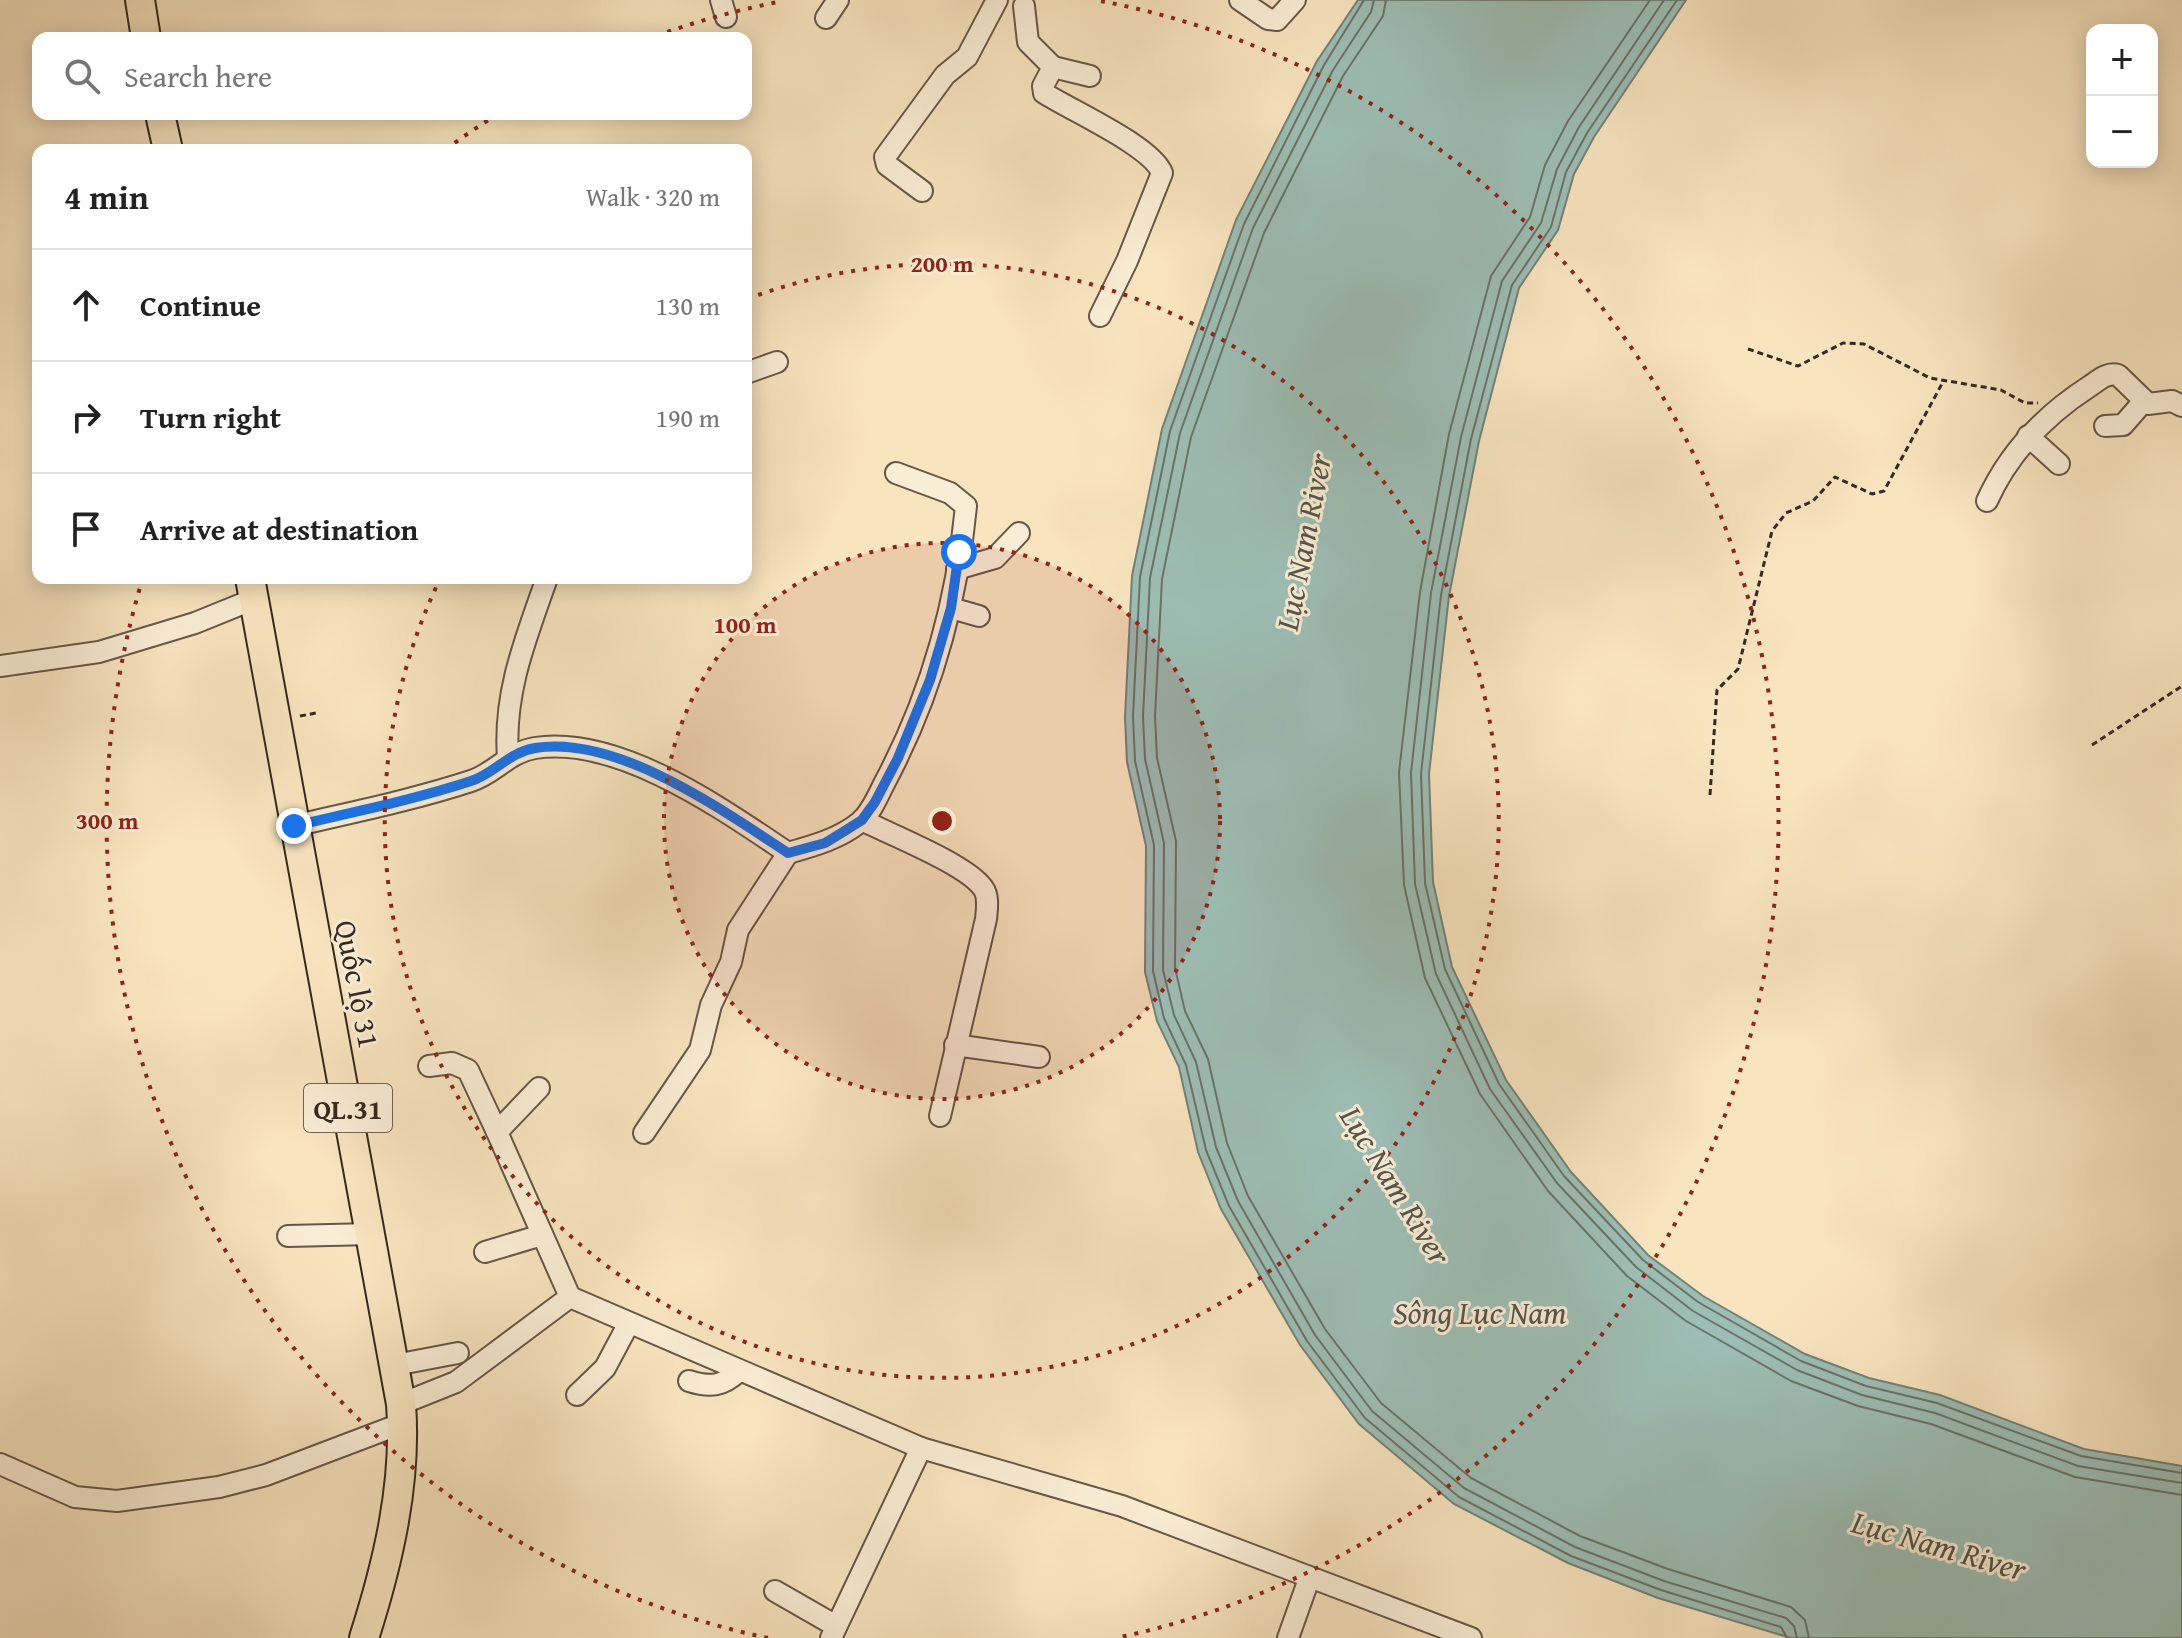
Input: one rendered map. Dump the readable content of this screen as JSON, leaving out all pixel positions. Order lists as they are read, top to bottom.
{
  "streets": {
    "highway": ["Quốc lộ 31", "QL.31"]
  },
  "water": ["Lục Nam River", "Sông Lục Nam"],
  "page": {
    "map_buttons": ["+", "−"],
    "search": "Search here",
    "heading": ["4 min", "Walk · 320 m"],
    "list": [
      ["Continue", "130 m"],
      ["Turn right", "190 m"],
      "Arrive at destination"
    ]
  },
  "rings": ["200 m", "100 m", "300 m"]
}
